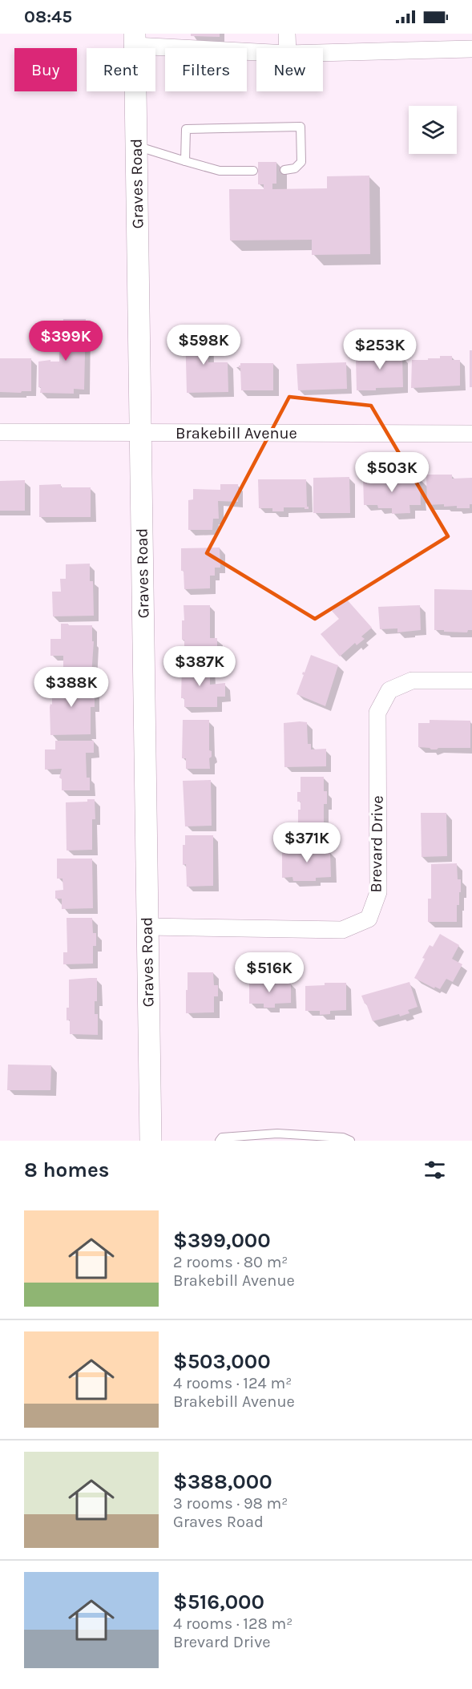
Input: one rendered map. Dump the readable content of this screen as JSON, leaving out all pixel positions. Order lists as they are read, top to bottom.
{
  "streets": {
    "street": ["Graves Road", "Brakebill Avenue", "Brevard Drive"]
  },
  "crossings": [
    ["Graves Road", "Brakebill Avenue"],
    ["Graves Road", "Brevard Drive"]
  ],
  "page": {
    "status": "08:45",
    "chip": [
      "Buy",
      "Rent",
      "Filters",
      "New"
    ],
    "price": [
      "$399K",
      "$598K",
      "$253K",
      "$503K",
      "$387K",
      "$388K",
      "$371K",
      "$516K"
    ],
    "heading": "8 homes",
    "list": [
      {
        "name": "$399,000",
        "note": "2 rooms · 80 m² · Brakebill Avenue"
      },
      {
        "name": "$503,000",
        "note": "4 rooms · 124 m² · Brakebill Avenue"
      },
      {
        "name": "$388,000",
        "note": "3 rooms · 98 m² · Graves Road"
      },
      {
        "name": "$516,000",
        "note": "4 rooms · 128 m² · Brevard Drive"
      }
    ]
  }
}
